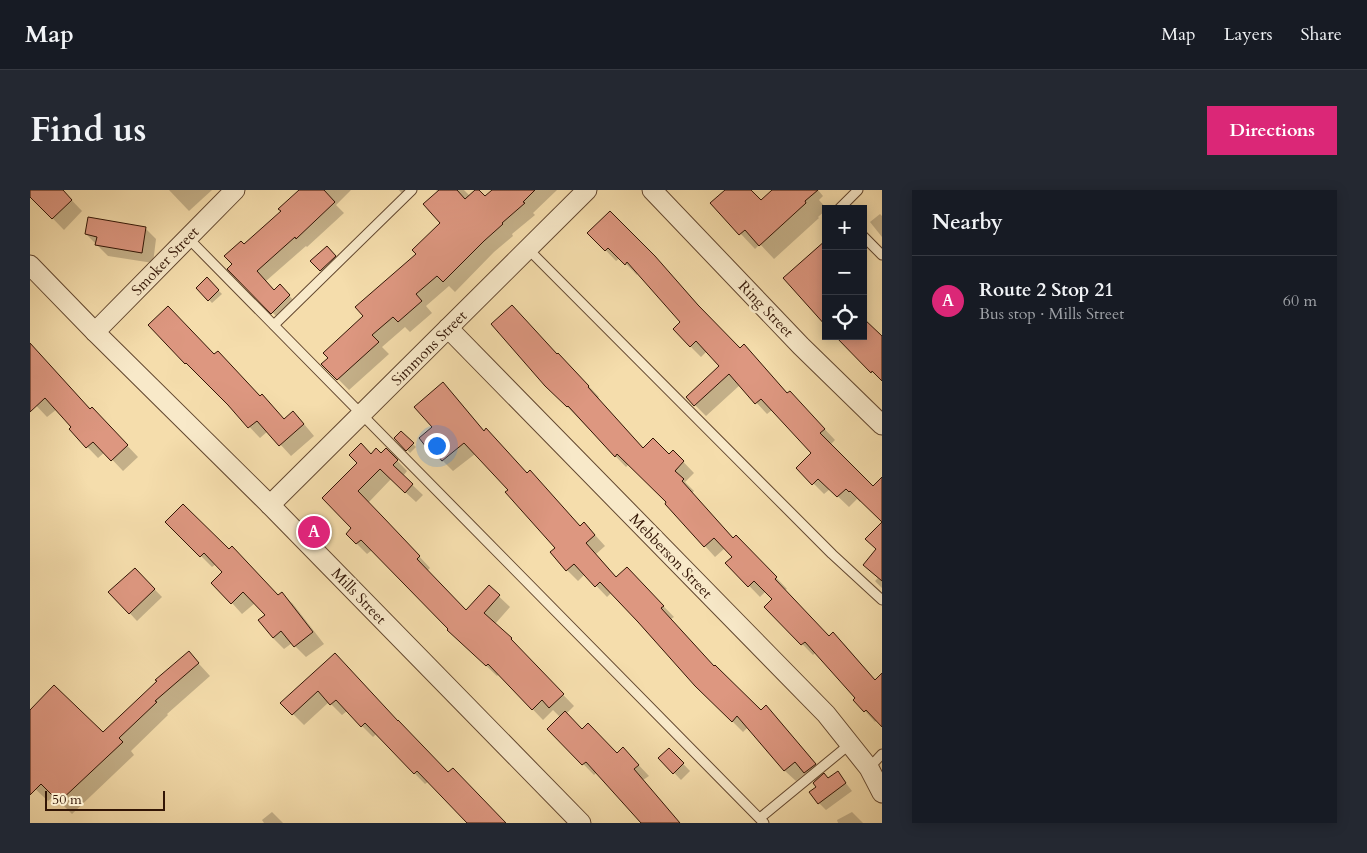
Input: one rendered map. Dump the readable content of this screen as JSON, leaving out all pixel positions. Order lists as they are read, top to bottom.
{
  "streets": {
    "street": [
      "Smoker Street",
      "Ring Street",
      "Simmons Street",
      "Mebberson Street",
      "Mills Street"
    ]
  },
  "crossings": [
    ["Smoker Street", "Mills Street"],
    ["Simmons Street", "Mebberson Street"],
    ["Simmons Street", "Mills Street"]
  ],
  "scale_bar": "50 m",
  "page": {
    "header": "Map",
    "nav": ["Map", "Layers", "Share"],
    "title": "Find us",
    "buttons": "Directions",
    "heading": "Nearby",
    "map_buttons": ["+", "−"],
    "list": [
      {
        "mark": "A",
        "name": "Route 2 Stop 21",
        "note": "Bus stop · Mills Street",
        "value": "60 m"
      }
    ],
    "pins": "A",
    "scale": "50 m"
  }
}
